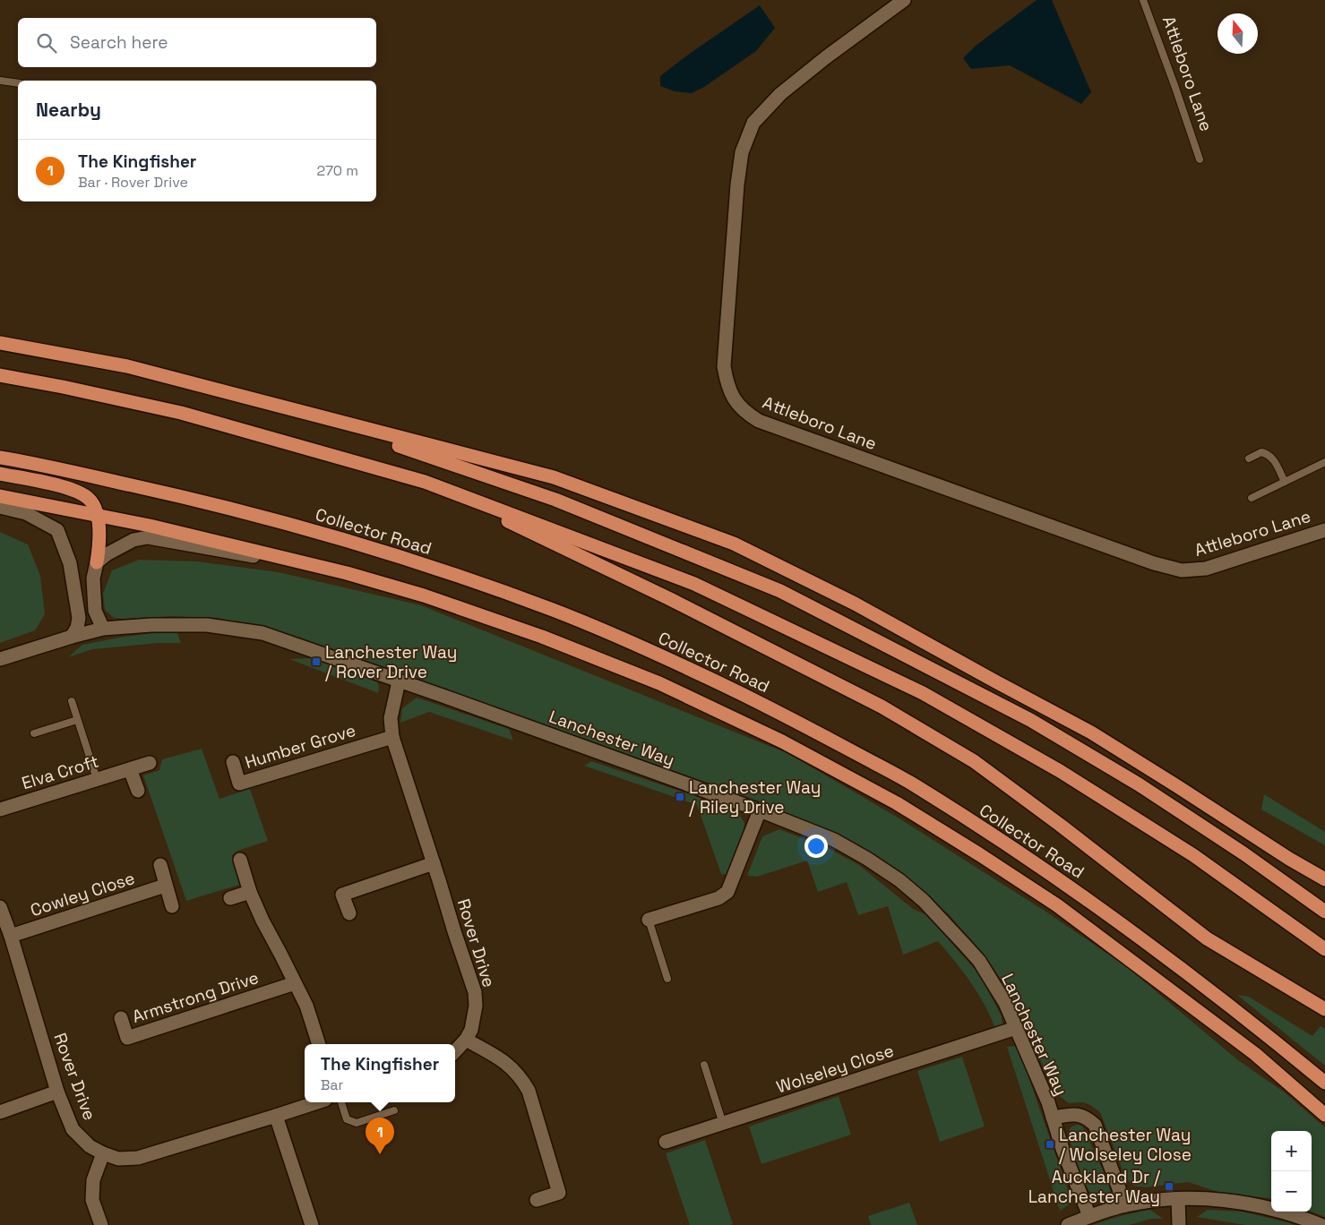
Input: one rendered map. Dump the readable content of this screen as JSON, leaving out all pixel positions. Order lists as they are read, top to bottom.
{
  "streets": {
    "highway": ["Collector Road"],
    "street": [
      "Attleboro Lane",
      "Lanchester Way",
      "Humber Grove",
      "Elva Croft",
      "Cowley Close",
      "Rover Drive",
      "Armstrong Drive",
      "Wolseley Close"
    ]
  },
  "crossings": [
    ["Lanchester Way", "Rover Drive"],
    ["Lanchester Way", "Wolseley Close"],
    ["Humber Grove", "Rover Drive"],
    ["Cowley Close", "Rover Drive"]
  ],
  "places": {
    "transit": [
      "Lanchester Way / Rover Drive",
      "Lanchester Way / Riley Drive",
      "Lanchester Way / Wolseley Close",
      "Auckland Dr / Lanchester Way"
    ]
  },
  "north": "top",
  "page": {
    "search": "Search here",
    "heading": "Nearby",
    "list": [
      {
        "mark": "1",
        "name": "The Kingfisher",
        "note": "Bar · Rover Drive",
        "value": "270 m"
      }
    ],
    "popup": ["The Kingfisher", "Bar"],
    "pins": "1",
    "map_buttons": ["+", "−"]
  }
}
